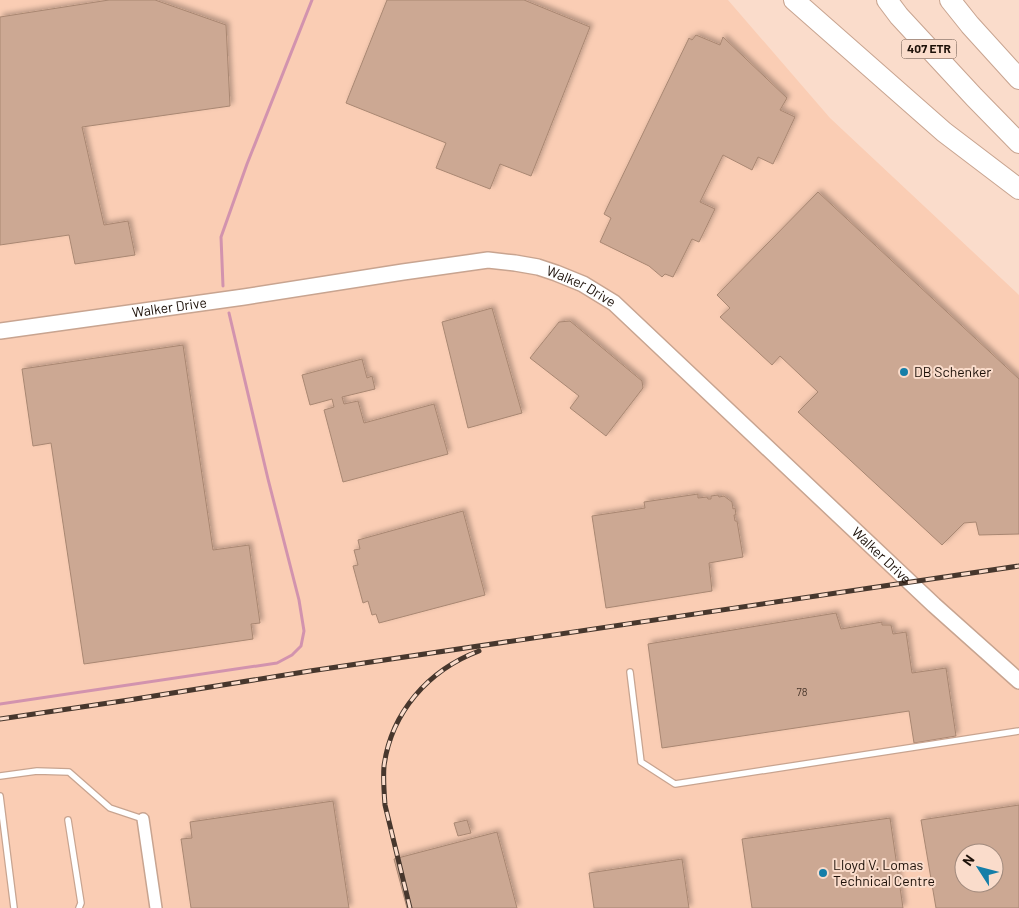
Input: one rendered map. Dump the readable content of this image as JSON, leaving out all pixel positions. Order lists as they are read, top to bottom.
{
  "streets": {
    "highway": ["407 ETR"],
    "street": ["Walker Drive"]
  },
  "places": ["DB Schenker", "Lloyd V. Lomas Technical Centre"],
  "house_numbers": ["78"],
  "north": "top left"
}
